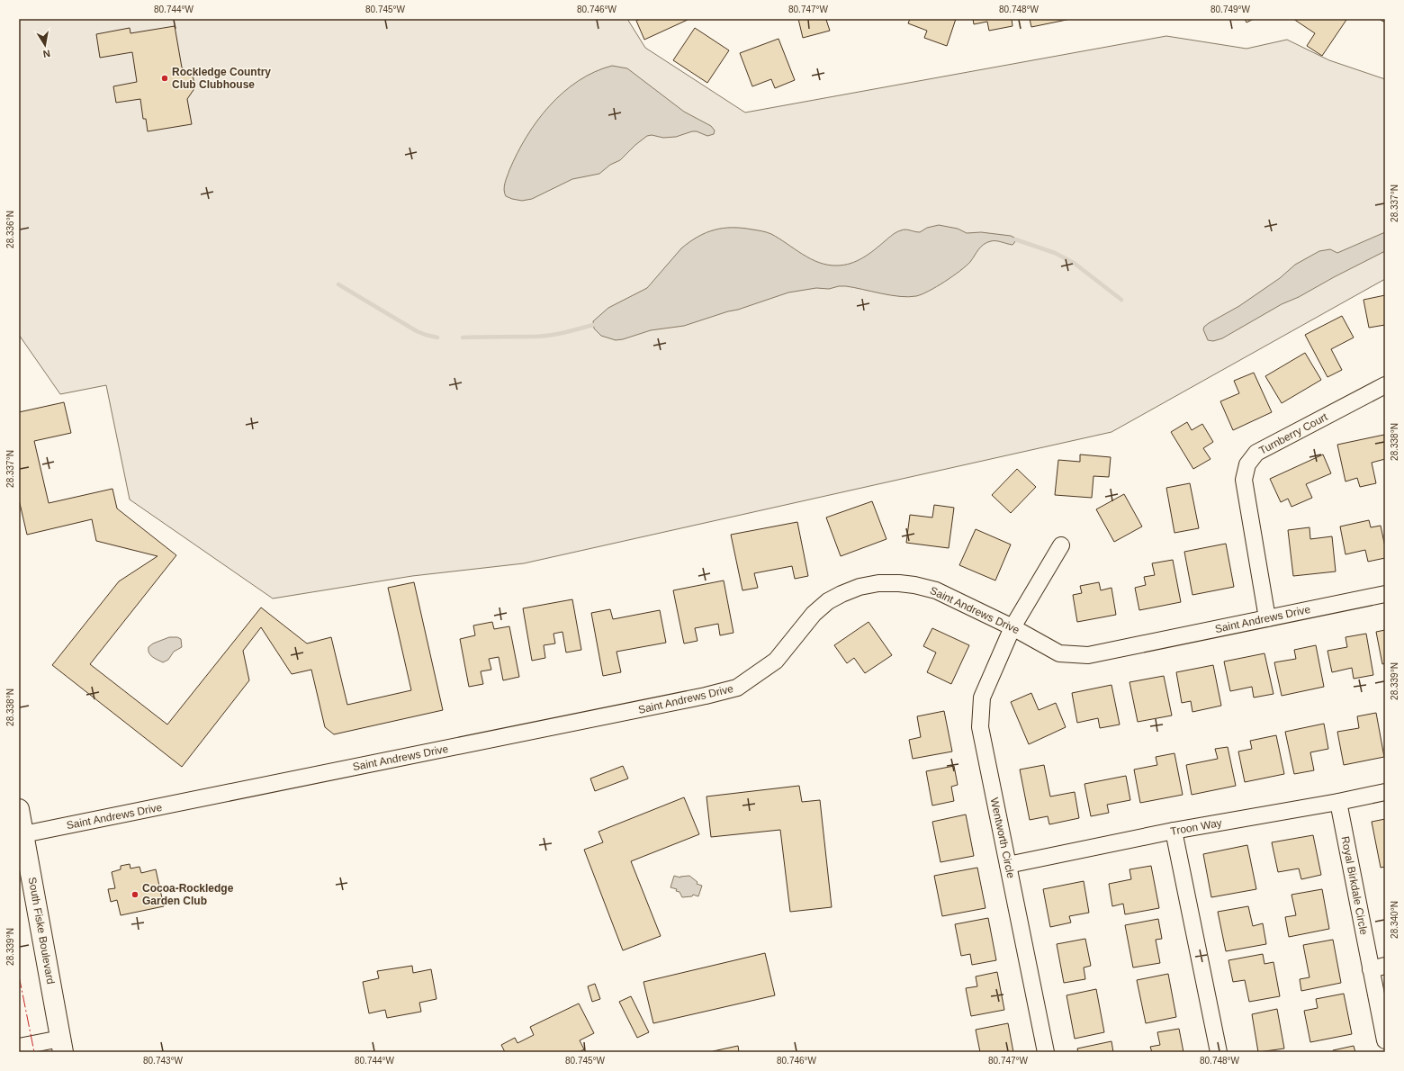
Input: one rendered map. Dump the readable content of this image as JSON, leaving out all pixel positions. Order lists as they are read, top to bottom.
{
  "streets": {
    "main road": ["South Fiske Boulevard"],
    "street": [
      "Turnberry Court",
      "Saint Andrews Drive",
      "Troon Way",
      "Wentworth Circle",
      "Royal Birkdale Circle"
    ]
  },
  "crossings": [
    ["Turnberry Court", "Saint Andrews Drive"],
    ["Saint Andrews Drive", "Wentworth Circle"],
    ["Saint Andrews Drive", "South Fiske Boulevard"],
    ["Troon Way", "Wentworth Circle"],
    ["Troon Way", "Royal Birkdale Circle"]
  ],
  "places": ["Rockledge Country Club Clubhouse", "Cocoa-Rockledge Garden Club"],
  "north": "bottom",
  "coordinates": [
    "80.744°W",
    "80.745°W",
    "80.746°W",
    "80.747°W",
    "80.748°W",
    "80.749°W",
    "28.337°N",
    "28.336°N",
    "28.338°N",
    "28.339°N",
    "28.340°N",
    "80.743°W"
  ]
}
